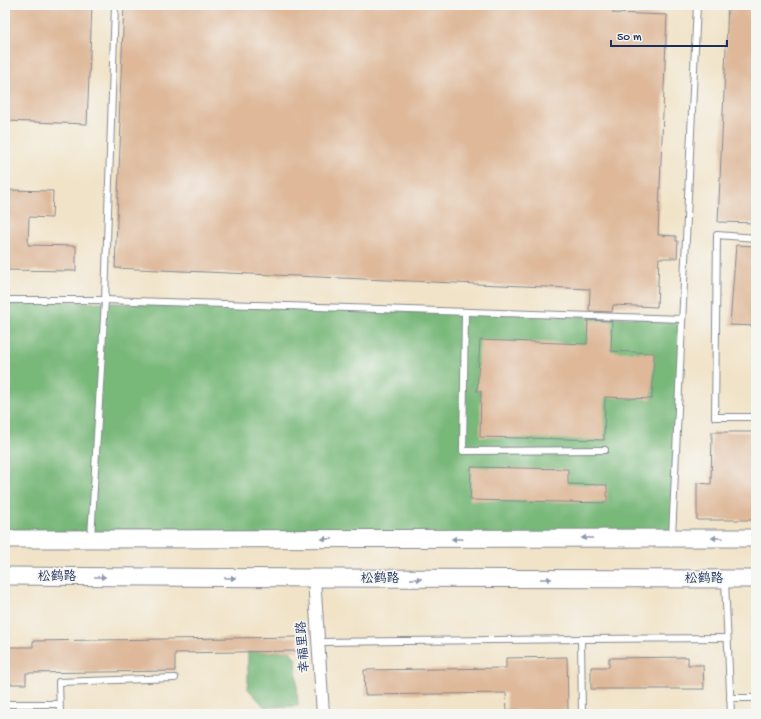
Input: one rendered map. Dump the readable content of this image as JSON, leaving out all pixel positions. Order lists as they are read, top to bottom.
{
  "streets": {
    "main road": ["松鹤路"],
    "street": ["幸福里路"]
  },
  "crossings": [
    ["松鹤路", "幸福里路"]
  ],
  "scale_bar": "50 m"
}
